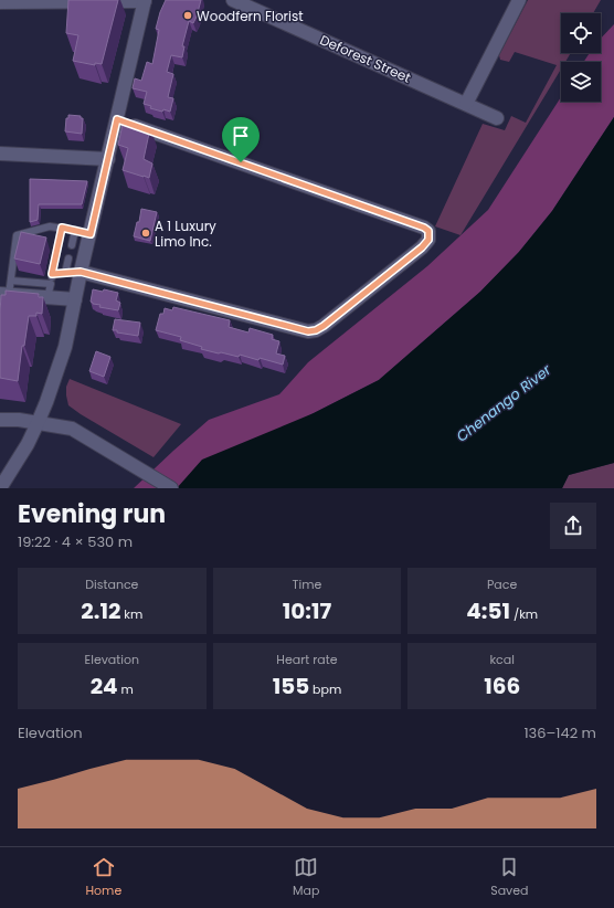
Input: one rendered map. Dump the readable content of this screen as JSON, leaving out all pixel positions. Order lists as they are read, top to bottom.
{
  "streets": {
    "street": ["Deforest Street"]
  },
  "water": ["Chenango River"],
  "places": ["Woodfern Florist", "A 1 Luxury Limo Inc."],
  "page": {
    "heading": ["Evening run", "19:22 · 4 × 530 m"],
    "stats": [
      ["Distance", "2.12 km"],
      ["Time", "10:17"],
      ["Pace", "4:51 /km"],
      ["Elevation", "24 m"],
      ["Heart rate", "155 bpm"],
      ["kcal", "166"]
    ],
    "chart": ["Elevation", "136–142 m"],
    "tabs": ["Home", "Map", "Saved"]
  }
}
